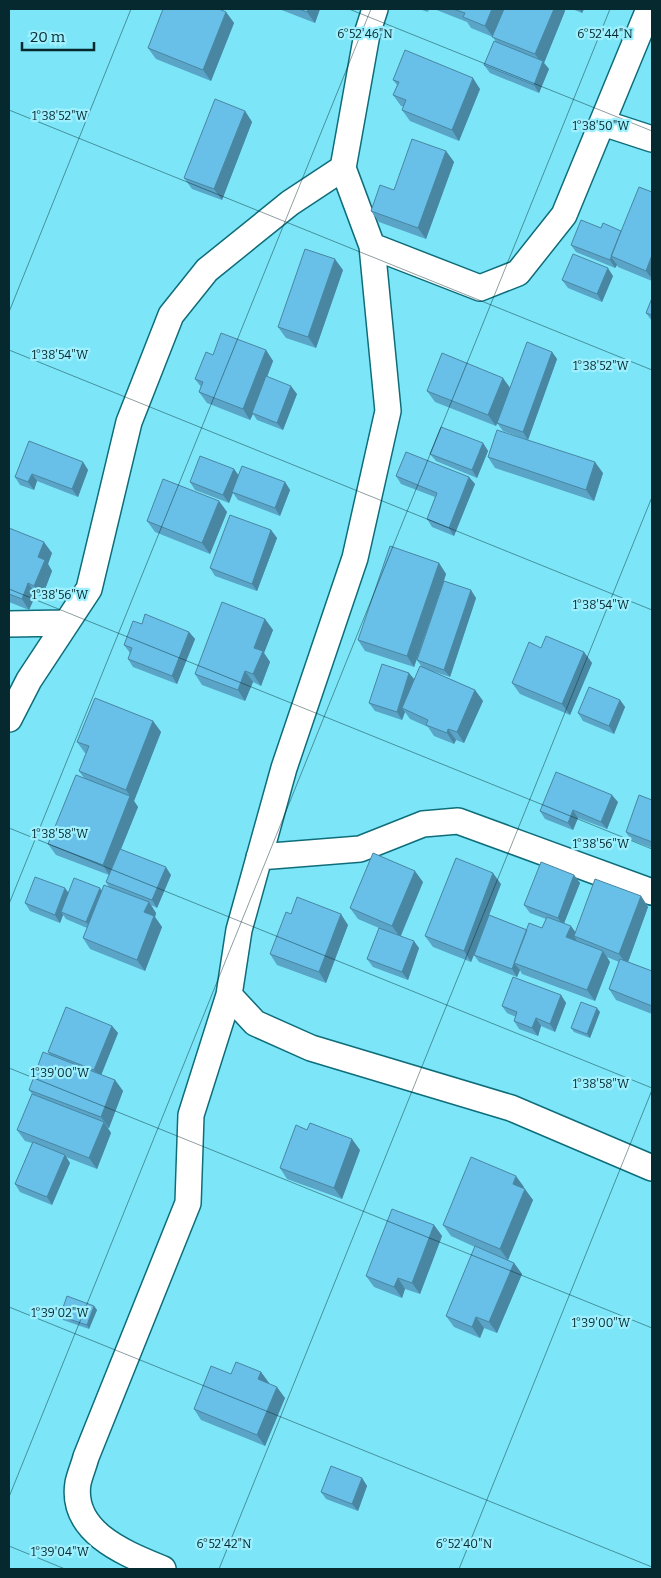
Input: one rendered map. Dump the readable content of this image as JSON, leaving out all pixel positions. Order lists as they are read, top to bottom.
{
  "scale_bar": "20 m",
  "coordinates": [
    "6°52'46\"N",
    "6°52'44\"N",
    "1°38'52\"W",
    "1°38'50\"W",
    "1°38'54\"W",
    "1°38'56\"W",
    "1°38'58\"W",
    "1°39'00\"W",
    "1°39'02\"W",
    "6°52'42\"N",
    "6°52'40\"N",
    "1°39'04\"W"
  ]
}
